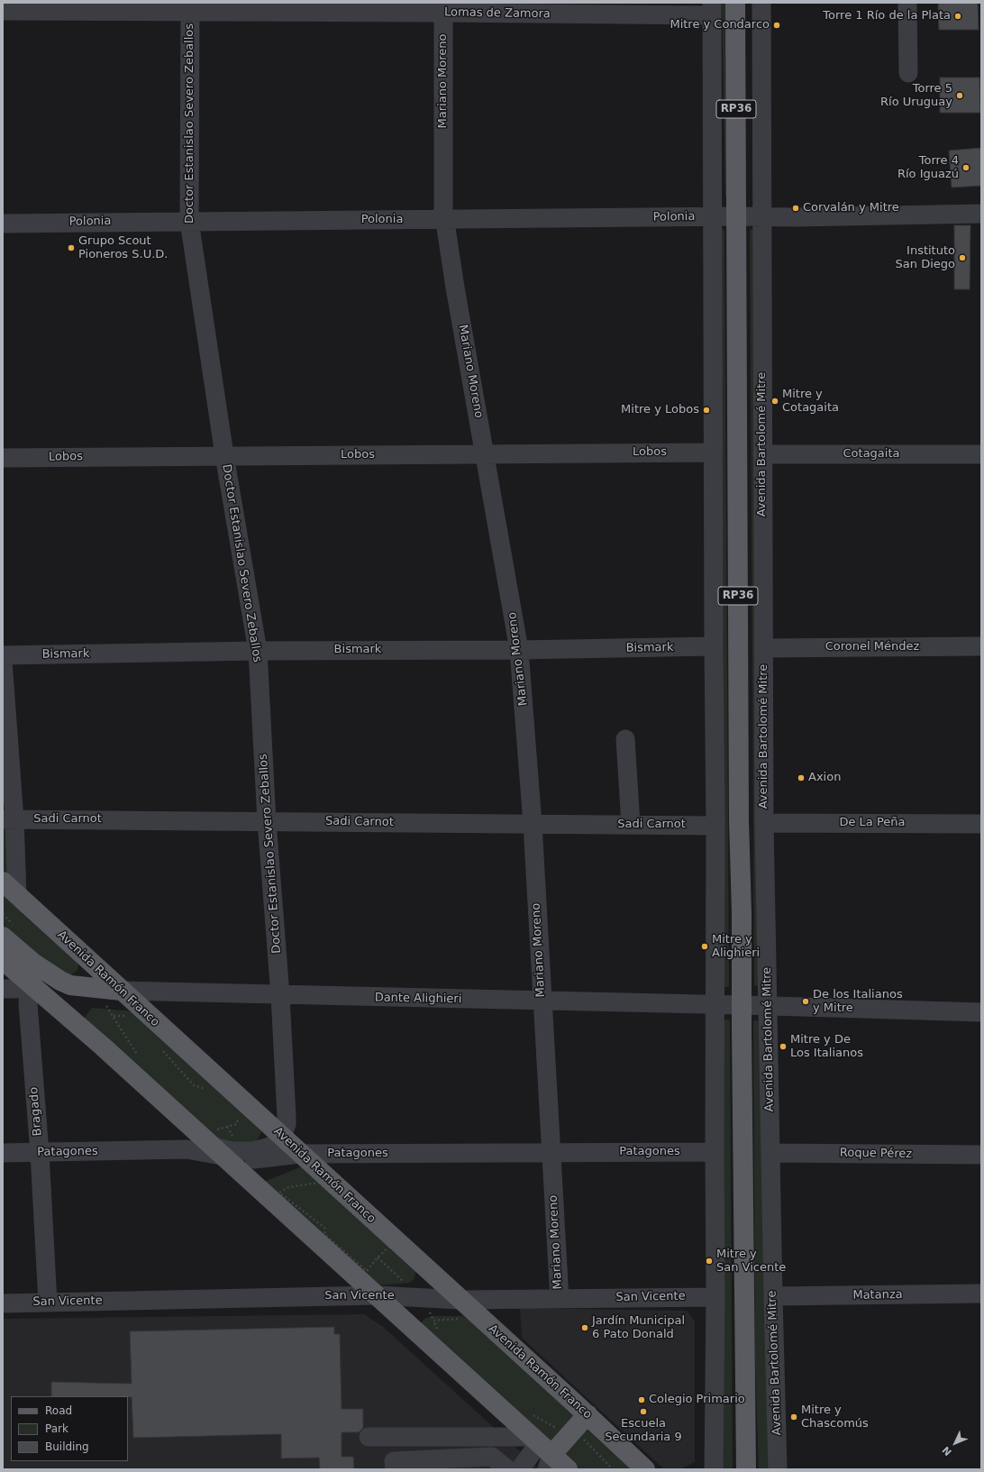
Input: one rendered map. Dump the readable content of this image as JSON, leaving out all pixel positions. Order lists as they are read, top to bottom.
{
  "streets": {
    "main road": ["RP36", "Avenida Bartolomé Mitre", "Avenida Ramón Franco"],
    "street": [
      "Lomas de Zamora",
      "Mariano Moreno",
      "Doctor Estanislao Severo Zeballos",
      "Polonia",
      "Lobos",
      "Cotagaita",
      "Coronel Méndez",
      "Bismark",
      "Sadi Carnot",
      "De La Peña",
      "Dante Alighieri",
      "Bragado",
      "Patagones",
      "Roque Pérez",
      "Matanza",
      "San Vicente"
    ]
  },
  "crossings": [
    ["Lomas de Zamora", "Mariano Moreno"],
    ["Lomas de Zamora", "Doctor Estanislao Severo Zeballos"],
    ["Mariano Moreno", "Polonia"],
    ["Mariano Moreno", "Lobos"],
    ["Mariano Moreno", "Bismark"],
    ["Mariano Moreno", "Sadi Carnot"],
    ["Mariano Moreno", "Dante Alighieri"],
    ["Mariano Moreno", "Patagones"],
    ["Mariano Moreno", "San Vicente"],
    ["Doctor Estanislao Severo Zeballos", "Polonia"],
    ["Doctor Estanislao Severo Zeballos", "Lobos"],
    ["Doctor Estanislao Severo Zeballos", "Bismark"],
    ["Doctor Estanislao Severo Zeballos", "Sadi Carnot"],
    ["Doctor Estanislao Severo Zeballos", "Avenida Ramón Franco"],
    ["Doctor Estanislao Severo Zeballos", "Dante Alighieri"],
    ["Polonia", "Avenida Bartolomé Mitre"],
    ["Avenida Bartolomé Mitre", "Cotagaita"],
    ["Avenida Bartolomé Mitre", "Coronel Méndez"],
    ["Avenida Bartolomé Mitre", "De La Peña"],
    ["Avenida Bartolomé Mitre", "Dante Alighieri"],
    ["Avenida Bartolomé Mitre", "Roque Pérez"],
    ["Avenida Bartolomé Mitre", "Matanza"],
    ["Avenida Ramón Franco", "Dante Alighieri"],
    ["Avenida Ramón Franco", "Patagones"],
    ["Avenida Ramón Franco", "San Vicente"],
    ["Bragado", "Patagones"],
    ["Bragado", "San Vicente"]
  ],
  "places": [
    "Torre 1 Río de la Plata",
    "Mitre y Condarco",
    "Torre 5 Río Uruguay",
    "Torre 4 Río Iguazú",
    "Corvalán y Mitre",
    "Grupo Scout Pioneros S.U.D.",
    "Instituto San Diego",
    "Mitre y Cotagaita",
    "Mitre y Lobos",
    "Axion",
    "Mitre y Alighieri",
    "De los Italianos y Mitre",
    "Mitre y De Los Italianos",
    "Mitre y San Vicente",
    "Jardín Municipal 6 Pato Donald",
    "Colegio Primario",
    "Escuela Secundaria 9",
    "Mitre y Chascomús"
  ],
  "legend": ["Road", "Park", "Building"],
  "north": "bottom left"
}
